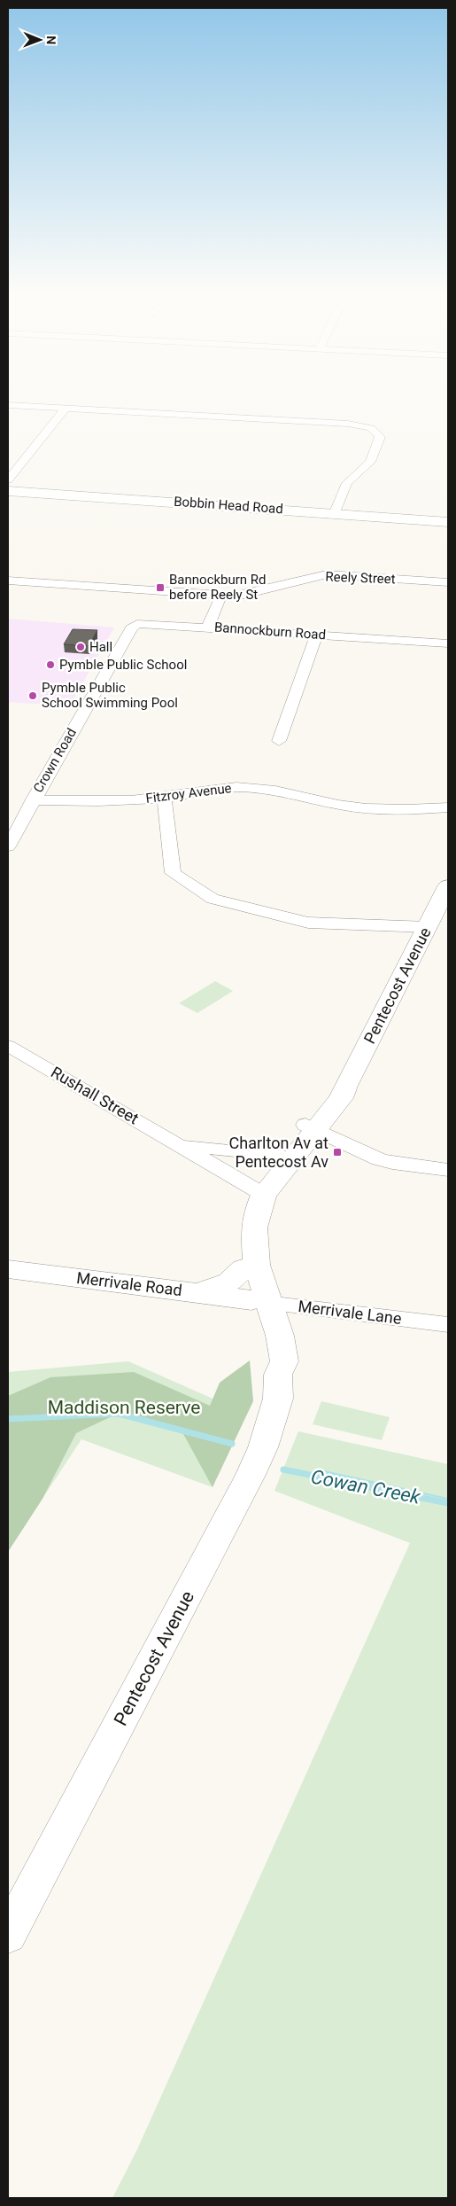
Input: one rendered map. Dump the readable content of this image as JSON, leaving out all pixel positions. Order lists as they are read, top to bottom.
{
  "streets": {
    "street": [
      "Bobbin Head Road",
      "Reely Street",
      "Bannockburn Road",
      "Crown Road",
      "Fitzroy Avenue",
      "Pentecost Avenue",
      "Rushall Street",
      "Merrivale Road",
      "Merrivale Lane"
    ]
  },
  "crossings": [
    ["Reely Street", "Bannockburn Road"],
    ["Bannockburn Road", "Crown Road"],
    ["Crown Road", "Fitzroy Avenue"],
    ["Pentecost Avenue", "Rushall Street"],
    ["Pentecost Avenue", "Merrivale Road"],
    ["Pentecost Avenue", "Merrivale Lane"],
    ["Merrivale Road", "Merrivale Lane"]
  ],
  "water": ["Cowan Creek"],
  "parks": ["Maddison Reserve"],
  "places": {
    "transit": ["Bannockburn Rd before Reely St", "Charlton Av at Pentecost Av"],
    "other": ["Hall", "Pymble Public School", "Pymble Public School Swimming Pool"]
  },
  "north": "right"
}
